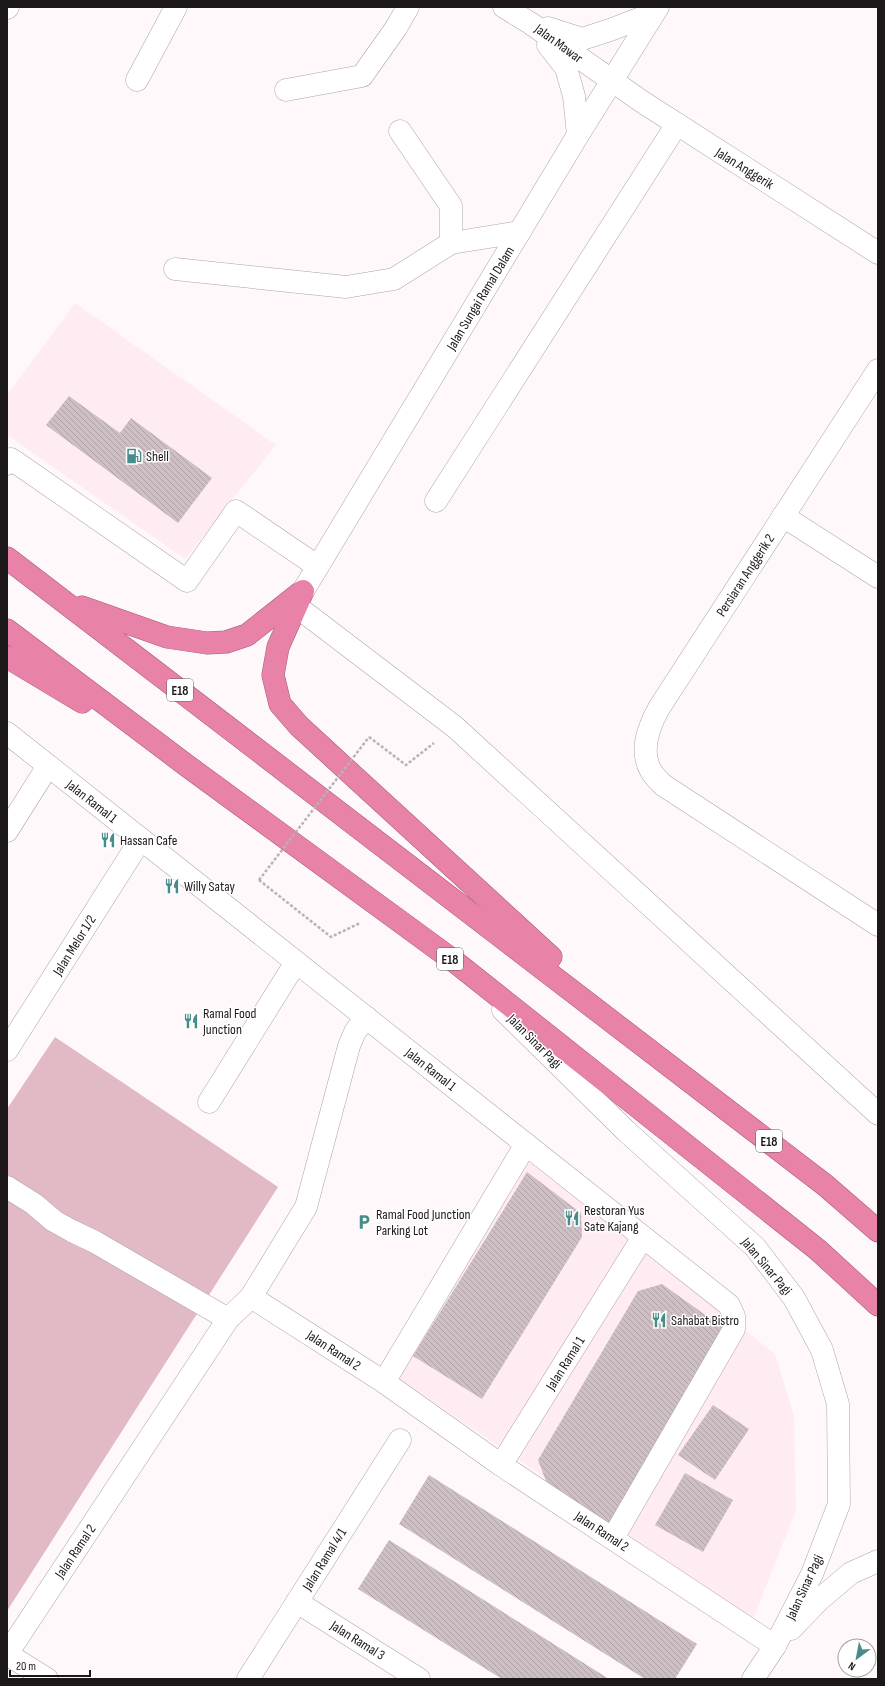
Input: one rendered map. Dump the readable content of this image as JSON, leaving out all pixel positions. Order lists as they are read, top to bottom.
{
  "streets": {
    "highway": ["E18"],
    "street": [
      "Jalan Mawar",
      "Jalan Anggerik",
      "Jalan Sungai Ramal Dalam",
      "Persiaran Anggerik 2",
      "Jalan Ramal 1",
      "Jalan Melor 1/2",
      "Jalan Sinar Pagi",
      "Jalan Ramal 2",
      "Jalan Ramal 4/1",
      "Jalan Ramal 3"
    ]
  },
  "crossings": [
    ["Jalan Mawar", "Jalan Anggerik"],
    ["Jalan Mawar", "Jalan Sungai Ramal Dalam"],
    ["Jalan Anggerik", "Jalan Sungai Ramal Dalam"],
    ["E18", "Jalan Sinar Pagi"],
    ["Jalan Ramal 1", "Jalan Melor 1/2"],
    ["Jalan Ramal 1", "Jalan Ramal 2"],
    ["Jalan Sinar Pagi", "Jalan Ramal 2"],
    ["Jalan Ramal 4/1", "Jalan Ramal 3"]
  ],
  "places": {
    "fuel station": ["Shell"],
    "restaurant": [
      "Hassan Cafe",
      "Willy Satay",
      "Ramal Food Junction",
      "Restoran Yus Sate Kajang",
      "Sahabat Bistro"
    ],
    "parking": ["Ramal Food Junction Parking Lot"]
  },
  "scale_bar": "20 m",
  "north": "bottom left"
}
